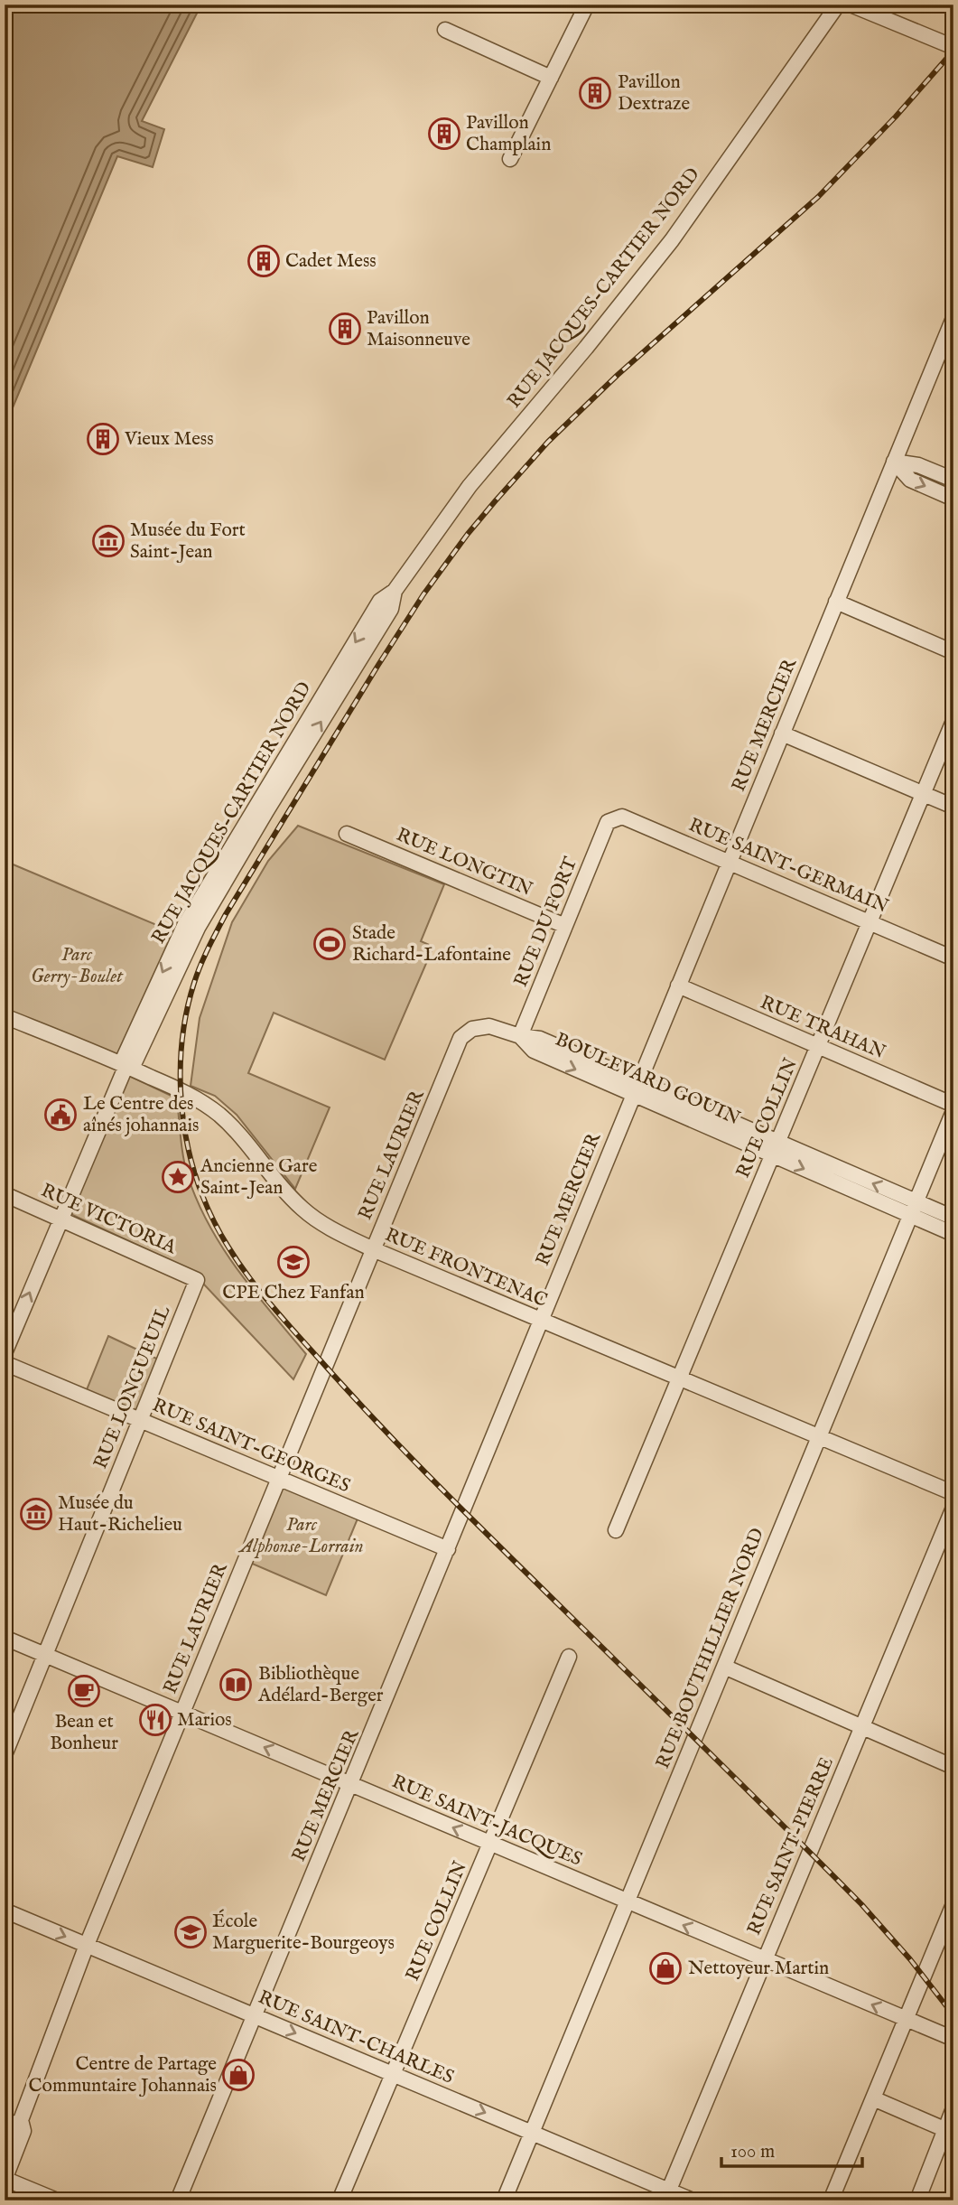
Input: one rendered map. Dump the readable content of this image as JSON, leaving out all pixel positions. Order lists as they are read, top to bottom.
{
  "streets": {
    "street": [
      "RUE JACQUES-CARTIER NORD",
      "RUE MERCIER",
      "RUE LONGTIN",
      "RUE SAINT-GERMAIN",
      "RUE DU FORT",
      "RUE TRAHAN",
      "BOULEVARD GOUIN",
      "RUE COLLIN",
      "RUE LAURIER",
      "RUE VICTORIA",
      "RUE FRONTENAC",
      "RUE LONGUEUIL",
      "RUE SAINT-GEORGES",
      "RUE BOUTHILLIER NORD",
      "RUE SAINT-JACQUES",
      "RUE SAINT-PIERRE",
      "RUE SAINT-CHARLES"
    ]
  },
  "crossings": [
    ["RUE JACQUES-CARTIER NORD", "RUE VICTORIA"],
    ["RUE JACQUES-CARTIER NORD", "RUE FRONTENAC"],
    ["RUE MERCIER", "RUE SAINT-GERMAIN"],
    ["RUE MERCIER", "RUE TRAHAN"],
    ["RUE MERCIER", "BOULEVARD GOUIN"],
    ["RUE MERCIER", "RUE FRONTENAC"],
    ["RUE MERCIER", "RUE SAINT-GEORGES"],
    ["RUE MERCIER", "RUE SAINT-JACQUES"],
    ["RUE MERCIER", "RUE SAINT-CHARLES"],
    ["RUE LONGTIN", "RUE DU FORT"],
    ["RUE SAINT-GERMAIN", "RUE DU FORT"],
    ["RUE SAINT-GERMAIN", "RUE COLLIN"],
    ["RUE DU FORT", "BOULEVARD GOUIN"],
    ["RUE DU FORT", "RUE LAURIER"],
    ["RUE TRAHAN", "RUE COLLIN"],
    ["BOULEVARD GOUIN", "RUE COLLIN"],
    ["BOULEVARD GOUIN", "RUE LAURIER"],
    ["BOULEVARD GOUIN", "RUE BOUTHILLIER NORD"],
    ["RUE COLLIN", "RUE FRONTENAC"],
    ["RUE COLLIN", "RUE SAINT-JACQUES"],
    ["RUE COLLIN", "RUE SAINT-CHARLES"],
    ["RUE LAURIER", "RUE FRONTENAC"],
    ["RUE LAURIER", "RUE SAINT-GEORGES"],
    ["RUE LAURIER", "RUE SAINT-JACQUES"],
    ["RUE LAURIER", "RUE SAINT-CHARLES"],
    ["RUE VICTORIA", "RUE LONGUEUIL"],
    ["RUE FRONTENAC", "RUE BOUTHILLIER NORD"],
    ["RUE LONGUEUIL", "RUE SAINT-GEORGES"],
    ["RUE LONGUEUIL", "RUE SAINT-JACQUES"],
    ["RUE BOUTHILLIER NORD", "RUE SAINT-JACQUES"],
    ["RUE BOUTHILLIER NORD", "RUE SAINT-CHARLES"],
    ["RUE SAINT-JACQUES", "RUE SAINT-PIERRE"],
    ["RUE SAINT-PIERRE", "RUE SAINT-CHARLES"]
  ],
  "one_way": ["RUE SAINT-JACQUES", "RUE SAINT-CHARLES"],
  "parks": ["Parc Gerry-Boulet", "Parc Alphonse-Lorrain"],
  "places": {
    "building": [
      "Pavillon Dextraze",
      "Pavillon Champlain",
      "Cadet Mess",
      "Pavillon Maisonneuve",
      "Vieux Mess"
    ],
    "museum": ["Musée du Fort Saint-Jean", "Musée du Haut-Richelieu"],
    "sports": ["Stade Richard-Lafontaine"],
    "public building": ["Le Centre des aînés johannais"],
    "place": ["Ancienne Gare Saint-Jean"],
    "school or university": ["CPE Chez Fanfan", "École Marguerite-Bourgeoys"],
    "library": ["Bibliothèque Adélard-Berger"],
    "cafe": ["Bean et Bonheur"],
    "restaurant": ["Marios"],
    "shop": ["Nettoyeur Martin", "Centre de Partage Communtaire Johannais"]
  },
  "scale_bar": "100 m"
}
